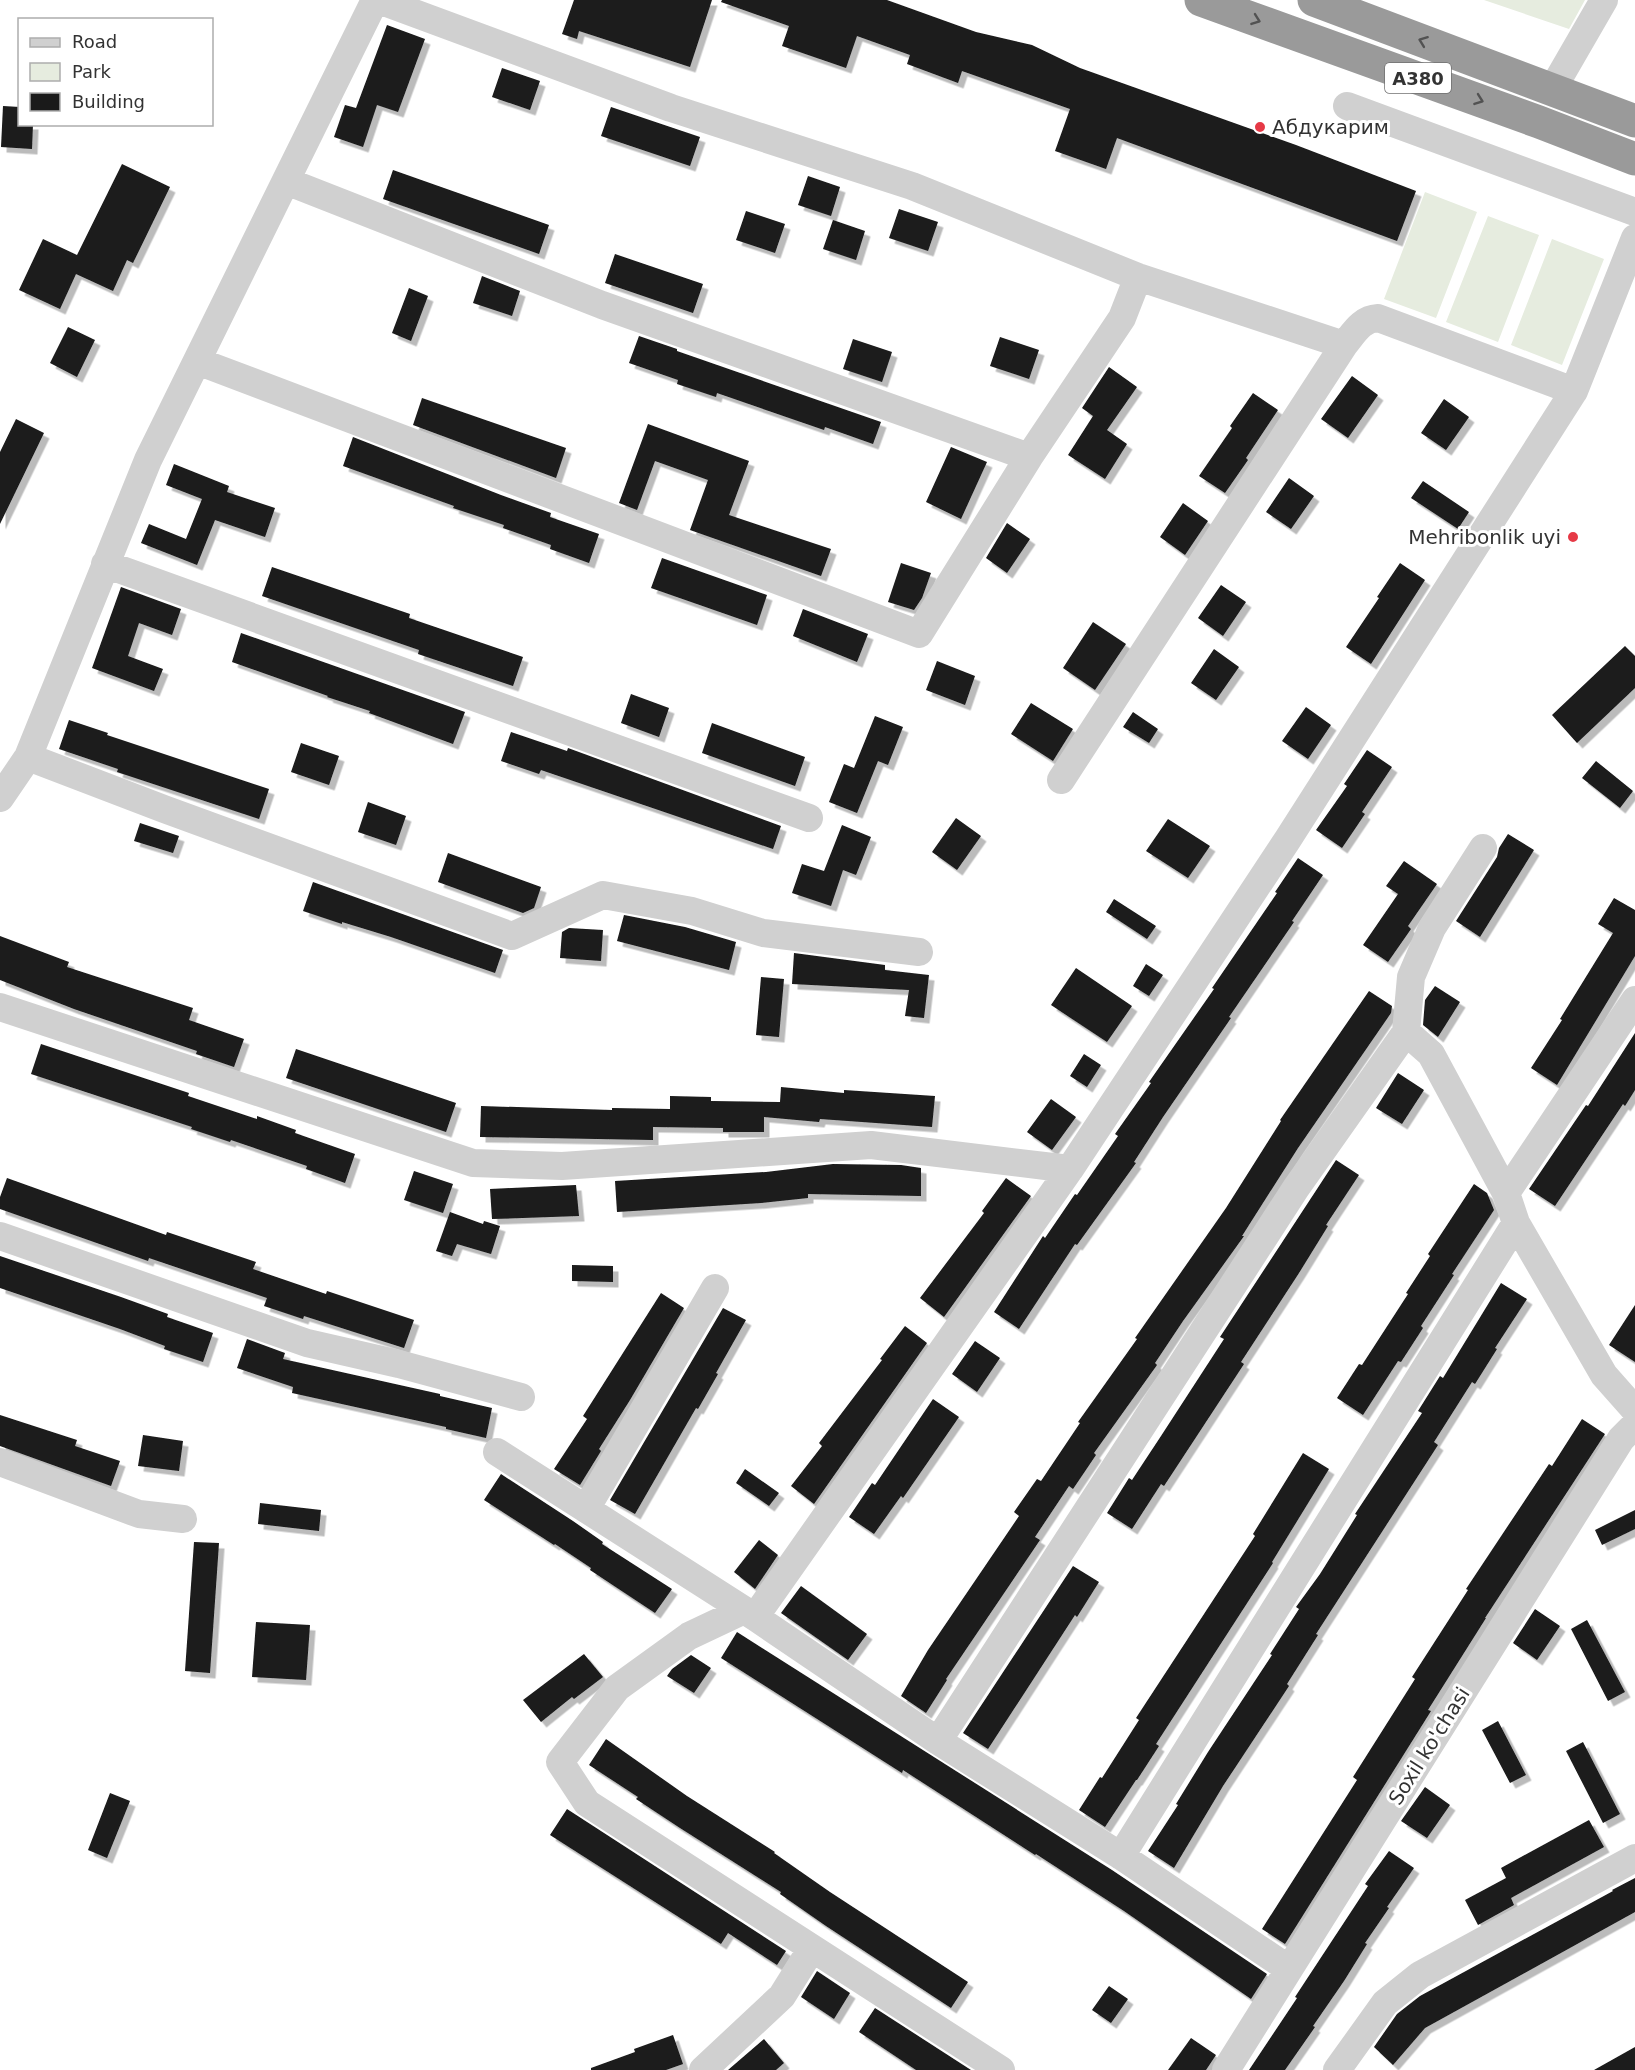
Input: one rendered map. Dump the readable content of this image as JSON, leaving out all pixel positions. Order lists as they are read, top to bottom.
{
  "streets": {
    "highway": ["A380"],
    "street": ["Soxil ko'chasi"]
  },
  "places": ["Абдукарим", "Mehribonlik uyi"],
  "legend": ["Road", "Park", "Building"]
}
